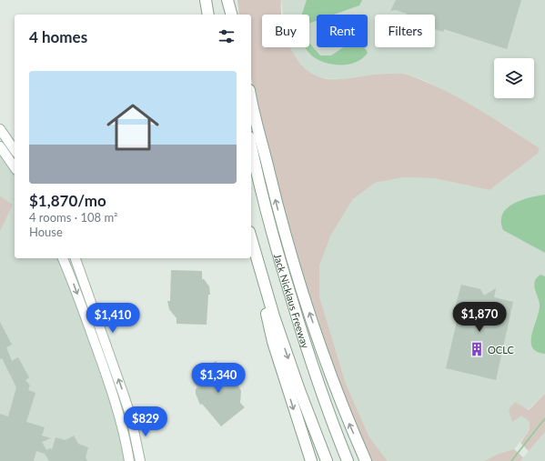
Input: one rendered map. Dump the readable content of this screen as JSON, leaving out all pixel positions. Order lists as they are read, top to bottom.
{
  "streets": {
    "highway": ["Jack Nicklaus Freeway"]
  },
  "places": {
    "building": ["OCLC"]
  },
  "page": {
    "chip": ["Buy", "Rent", "Filters"],
    "heading": "4 homes",
    "list": [
      {
        "name": "$1,870/mo",
        "note": "4 rooms · 108 m² · House"
      }
    ],
    "price": [
      "$1,870",
      "$1,410",
      "$1,340",
      "$829"
    ]
  }
}
